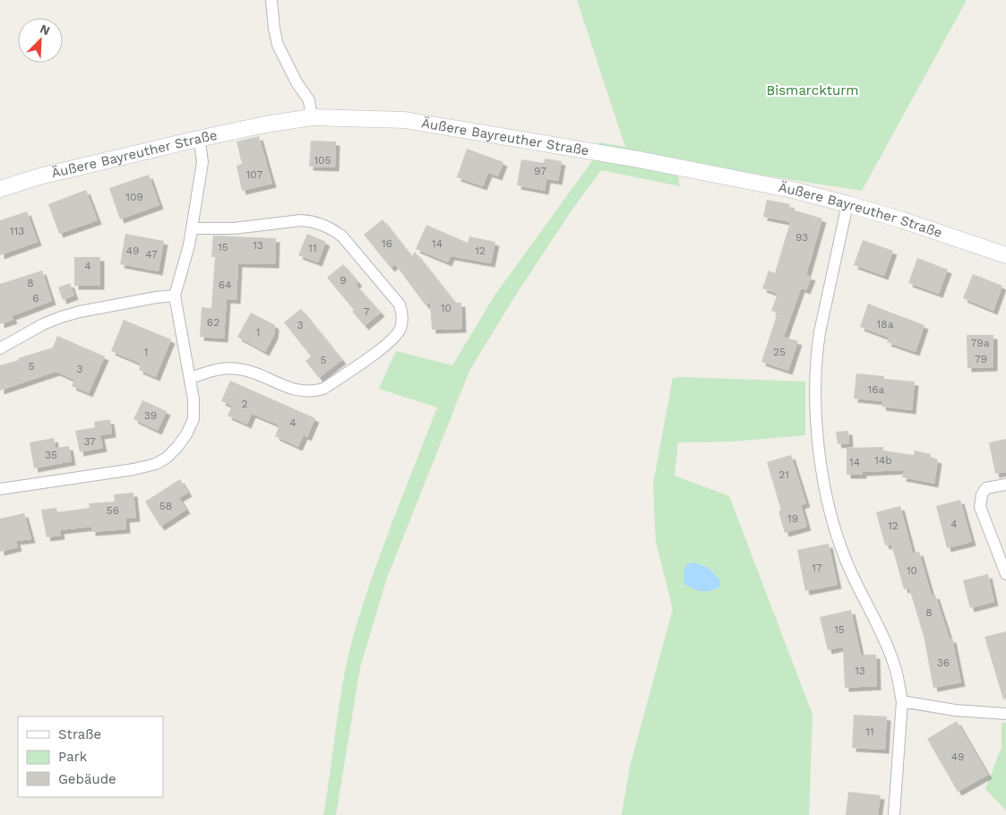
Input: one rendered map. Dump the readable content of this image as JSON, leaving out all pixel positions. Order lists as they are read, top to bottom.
{
  "streets": {
    "street": ["Äußere Bayreuther Straße"]
  },
  "parks": ["Bismarckturm"],
  "house_numbers": [
    "105",
    "97",
    "107",
    "109",
    "113",
    "93",
    "16",
    "14",
    "13",
    "15",
    "11",
    "49",
    "12",
    "47",
    "4",
    "9",
    "8",
    "64",
    "6",
    "10",
    "7",
    "62",
    "18a",
    "3",
    "1",
    "79a",
    "1",
    "25",
    "79",
    "5",
    "5",
    "3",
    "16a",
    "2",
    "39",
    "4",
    "37",
    "35",
    "14b",
    "14",
    "21",
    "58",
    "56",
    "19",
    "4",
    "12",
    "17",
    "10",
    "8",
    "15",
    "36",
    "13",
    "11",
    "49"
  ],
  "legend": ["Straße", "Park", "Gebäude"],
  "north": "top right"
}
